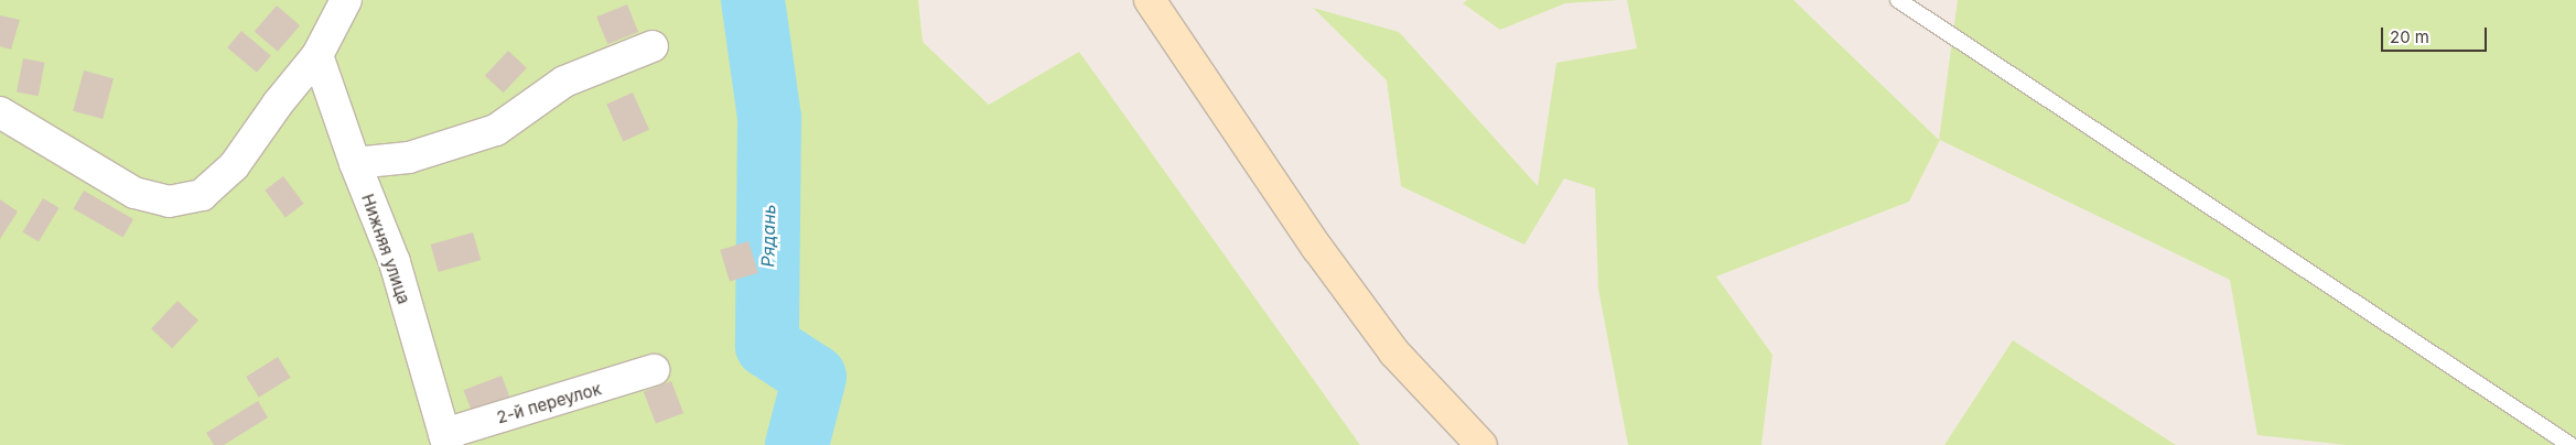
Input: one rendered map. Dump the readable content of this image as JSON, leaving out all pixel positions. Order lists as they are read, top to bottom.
{
  "streets": {
    "street": ["Нижняя улица", "2-й переулок"]
  },
  "crossings": [
    ["Нижняя улица", "2-й переулок"]
  ],
  "water": ["Рядань"],
  "scale_bar": "20 m"
}
